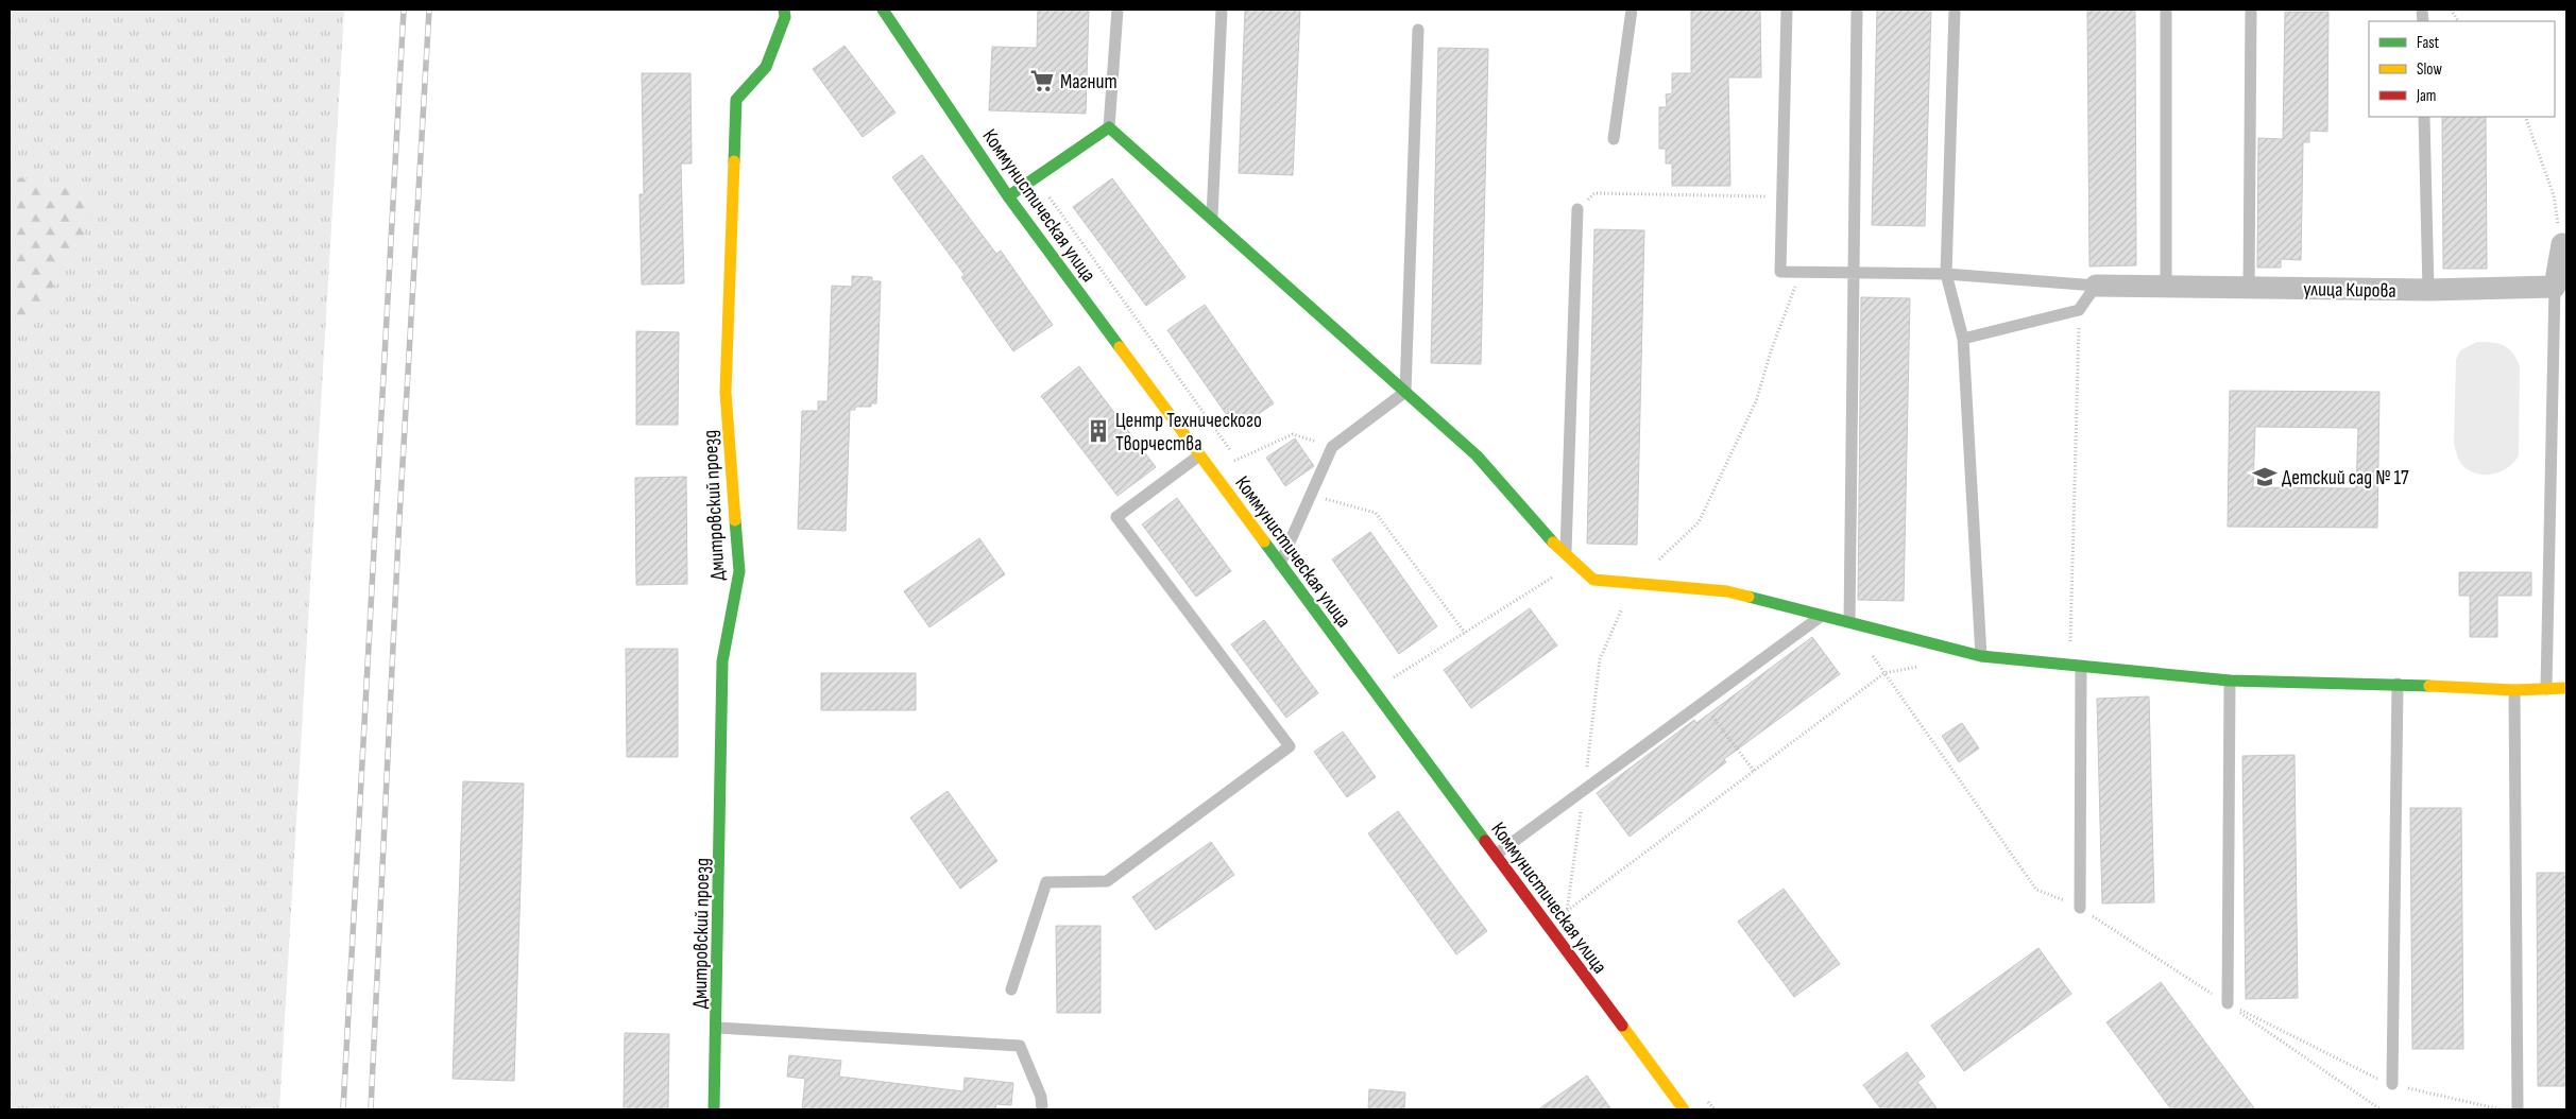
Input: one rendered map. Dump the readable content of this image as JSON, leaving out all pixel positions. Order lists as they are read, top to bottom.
{
  "streets": {
    "street": ["Коммунистическая улица", "улица Кирова", "Дмитровский проезд"]
  },
  "places": {
    "supermarket": ["Магнит"],
    "building": ["Центр Технического Творчества"],
    "school or university": ["Детский сад № 17"]
  },
  "legend": ["Fast", "Slow", "Jam"]
}
